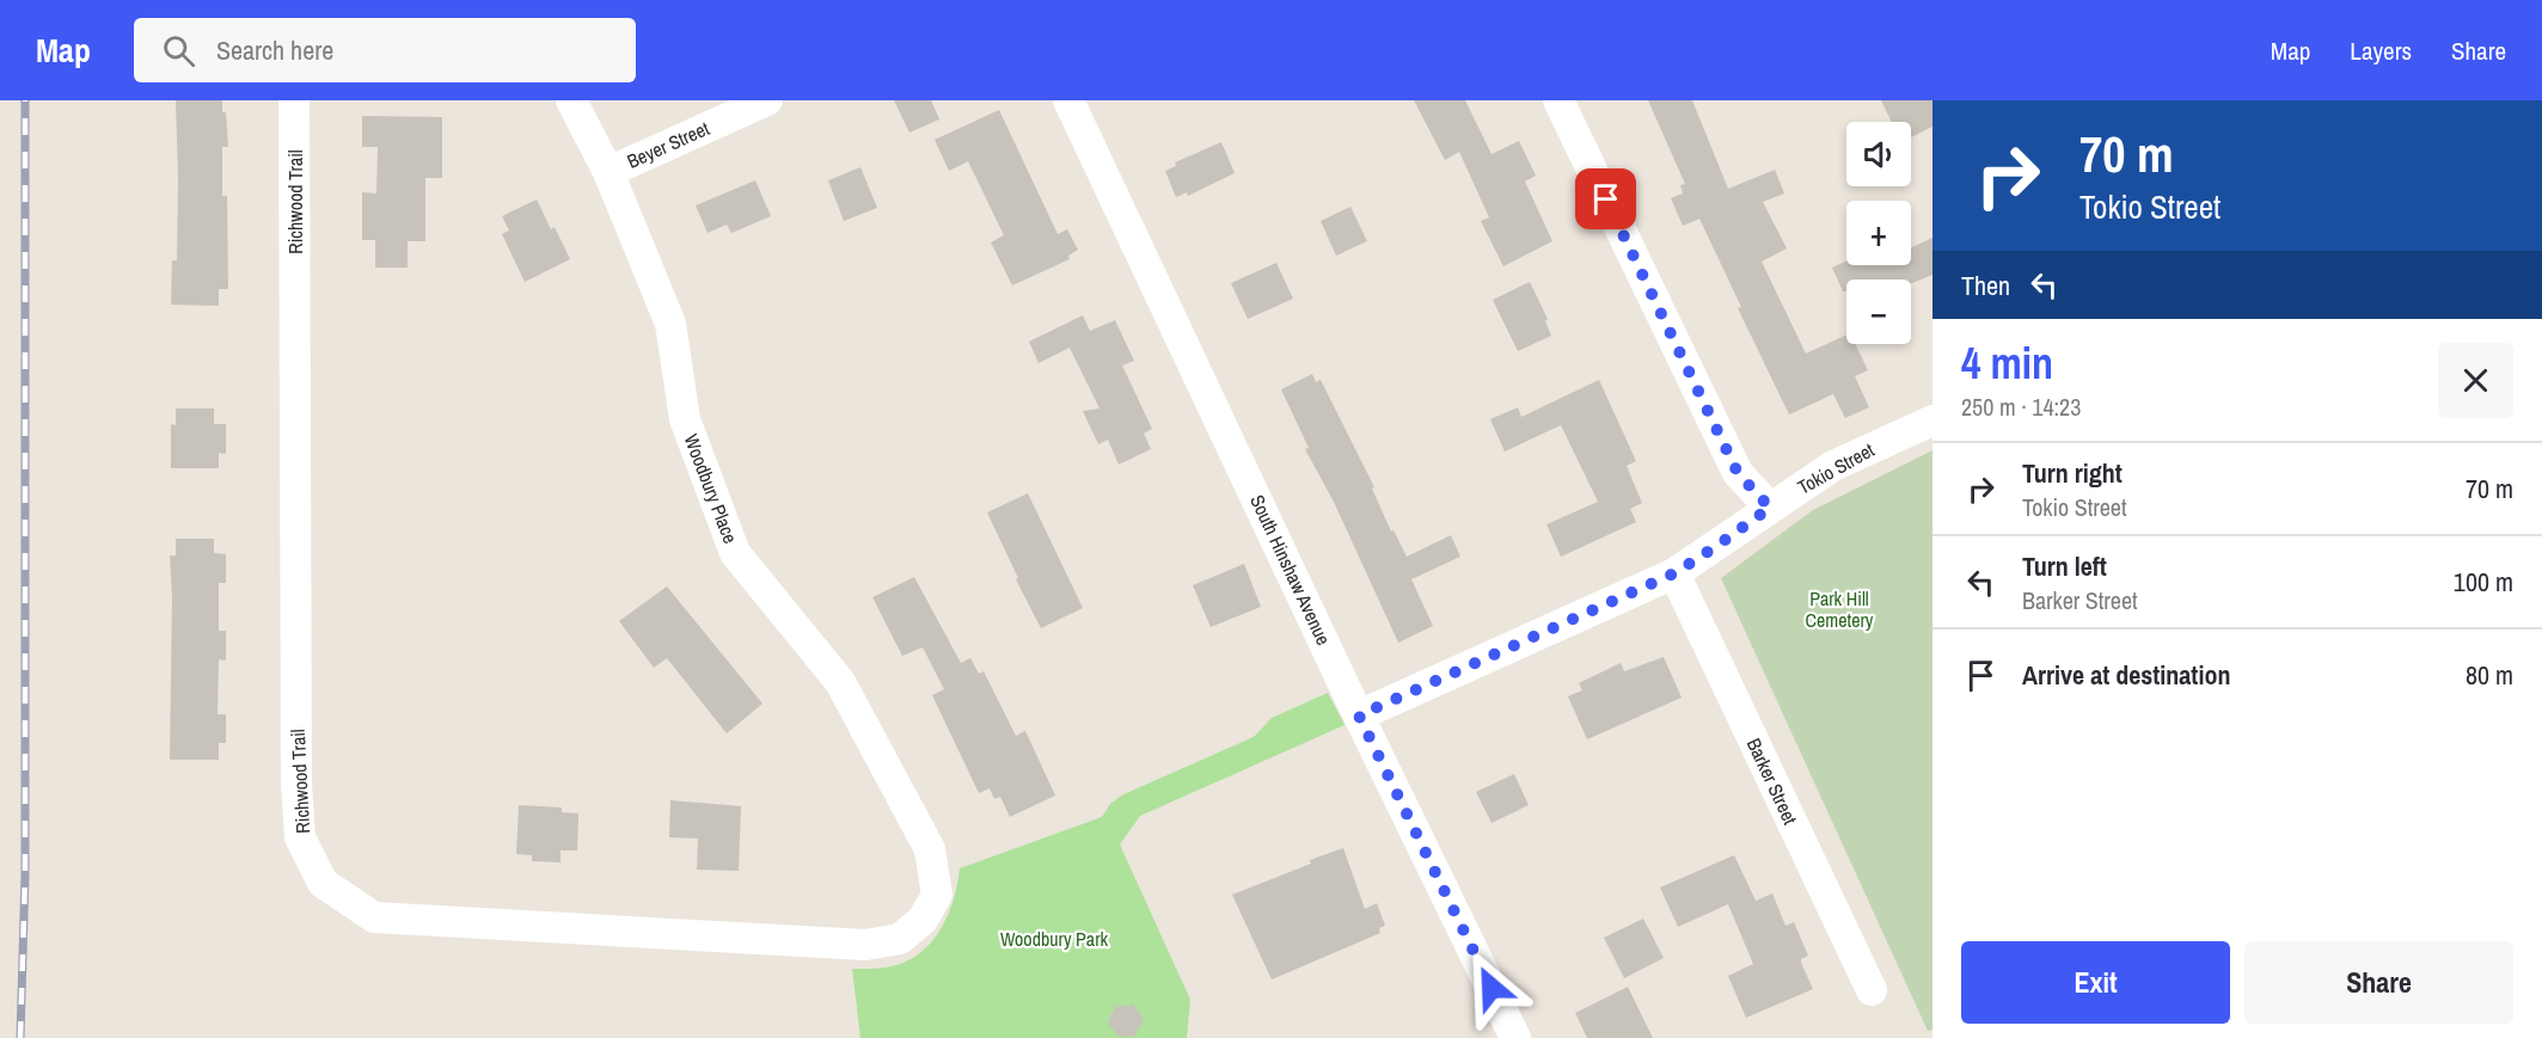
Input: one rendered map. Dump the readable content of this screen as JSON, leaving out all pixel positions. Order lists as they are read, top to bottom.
{
  "streets": {
    "street": [
      "Beyer Street",
      "Richwood Trail",
      "Tokio Street",
      "Woodbury Place",
      "South Hinshaw Avenue",
      "Barker Street"
    ]
  },
  "crossings": [
    ["Beyer Street", "Woodbury Place"],
    ["Richwood Trail", "Woodbury Place"],
    ["Tokio Street", "South Hinshaw Avenue"],
    ["Tokio Street", "Barker Street"]
  ],
  "parks": ["Park Hill Cemetery", "Woodbury Park"],
  "page": {
    "header": "Map",
    "search": "Search here",
    "nav": ["Map", "Layers", "Share"],
    "turn": ["70 m", "Tokio Street"],
    "map_buttons": ["+", "−"],
    "then": "Then",
    "heading": ["4 min", "250 m · 14:23"],
    "list": [
      {
        "name": "Turn right",
        "note": "Tokio Street",
        "value": "70 m"
      },
      {
        "name": "Turn left",
        "note": "Barker Street",
        "value": "100 m"
      },
      {
        "name": "Arrive at destination",
        "value": "80 m"
      }
    ],
    "buttons": ["Exit", "Share"]
  }
}
